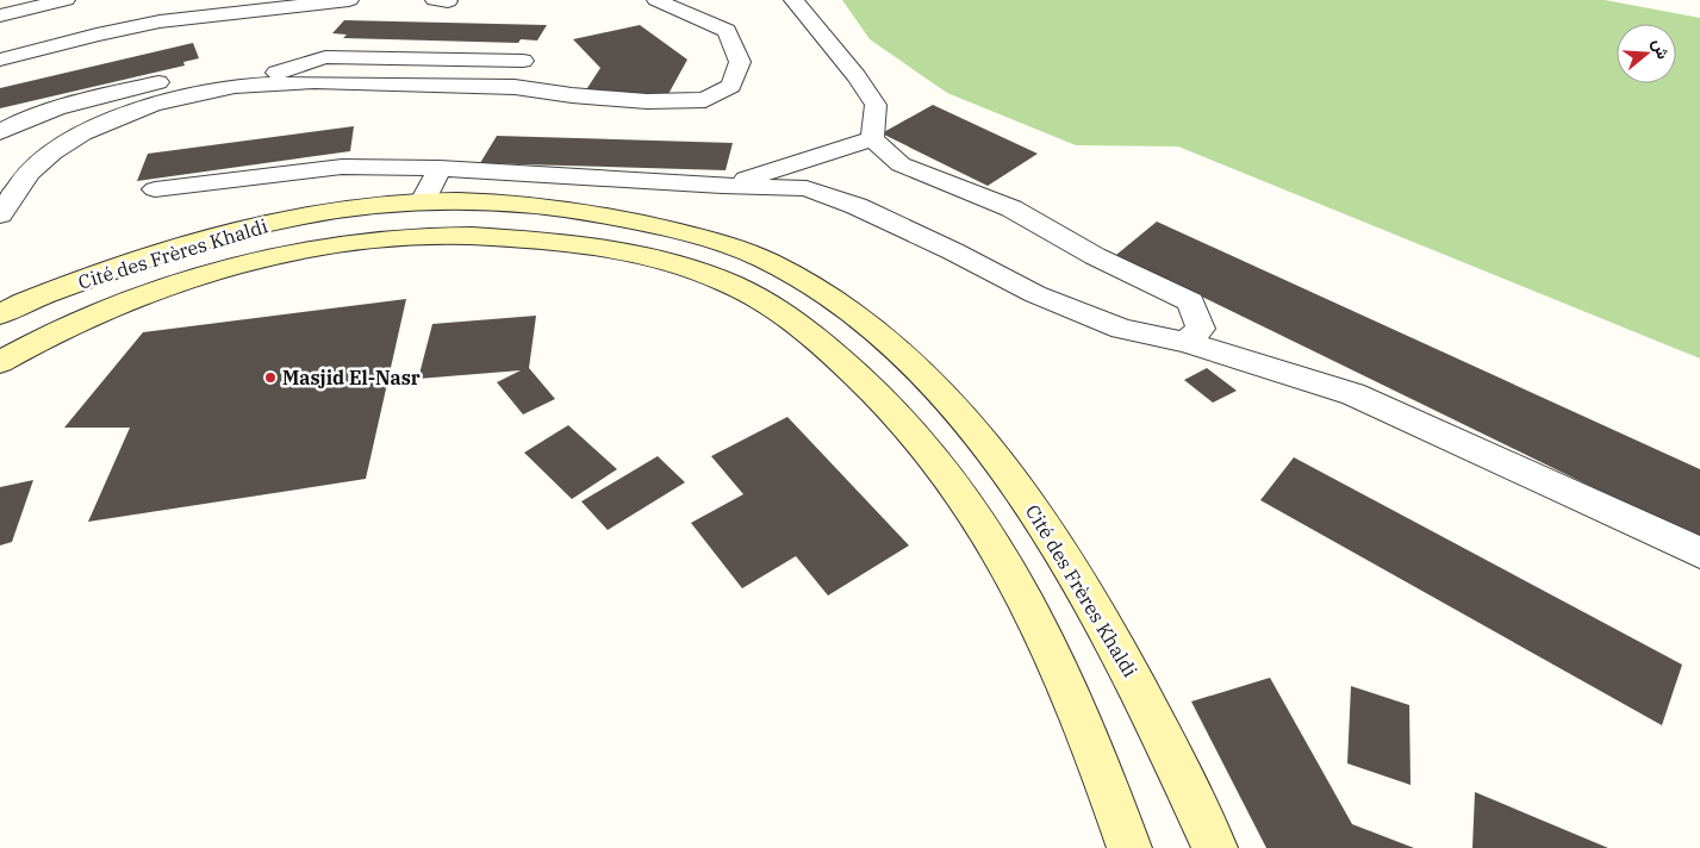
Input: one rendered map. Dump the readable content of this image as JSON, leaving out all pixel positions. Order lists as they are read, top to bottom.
{
  "streets": {
    "main road": ["Cité des Frères Khaldi"]
  },
  "places": ["Masjid El-Nasr"],
  "north": "right"
}
